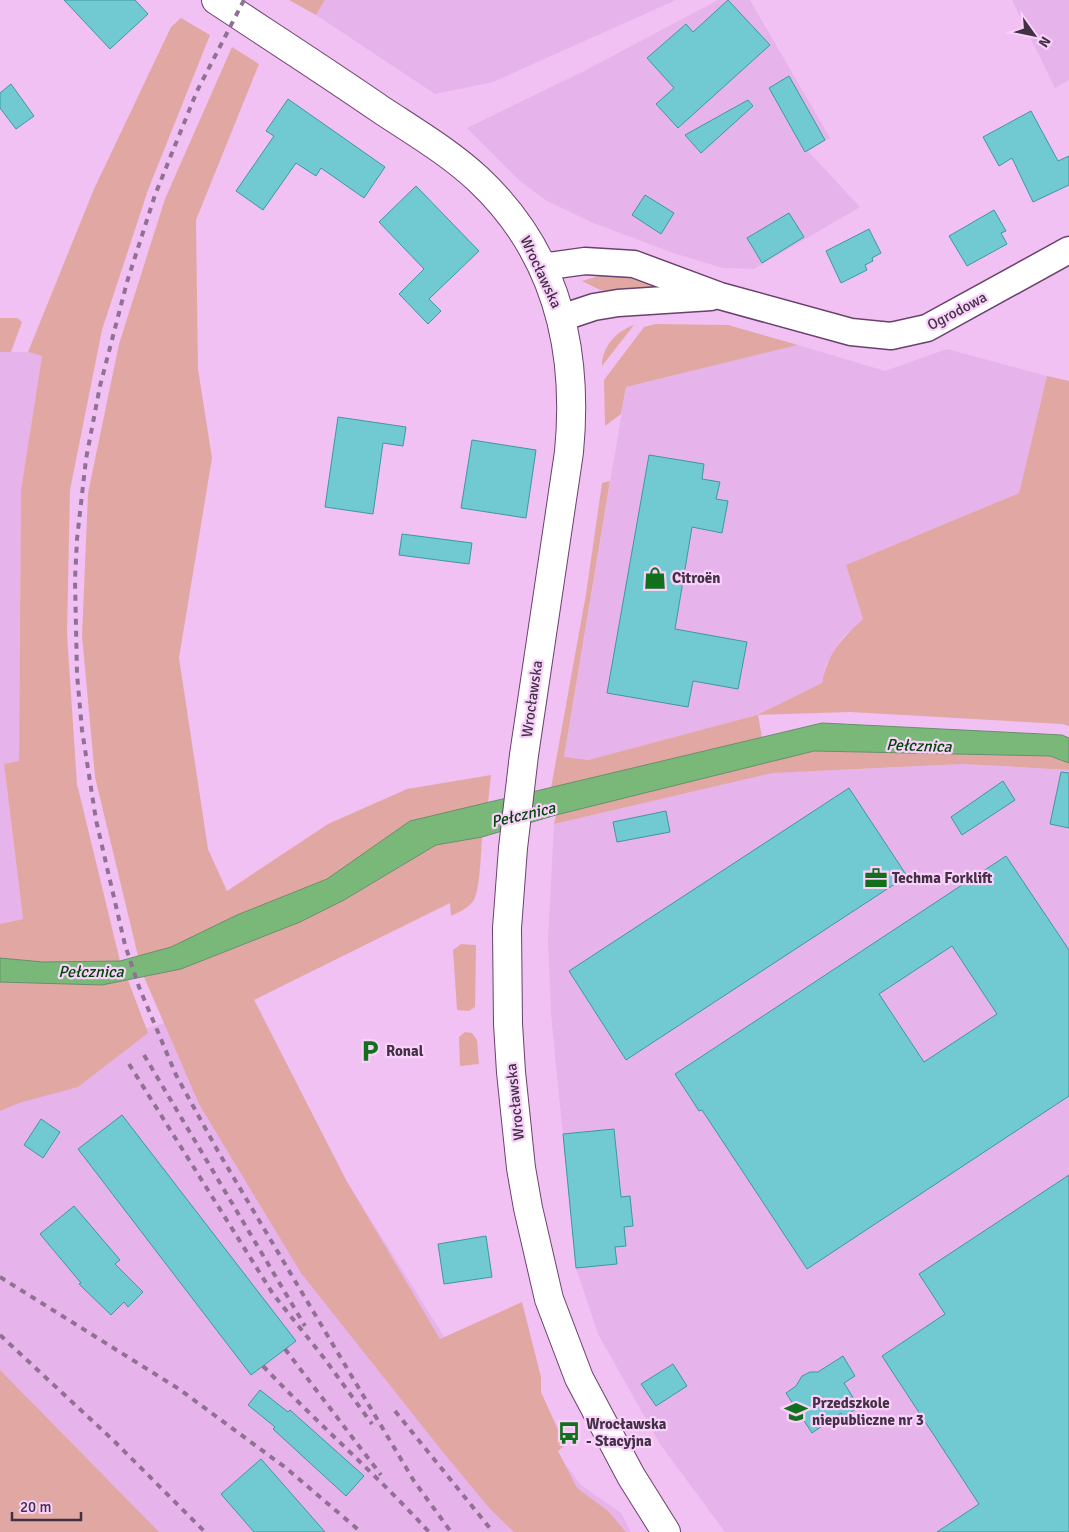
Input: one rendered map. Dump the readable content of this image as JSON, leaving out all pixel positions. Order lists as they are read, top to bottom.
{
  "streets": {
    "main road": ["Wrocławska"],
    "street": ["Ogrodowa"]
  },
  "crossings": [
    ["Wrocławska", "Ogrodowa"]
  ],
  "water": ["Pełcznica"],
  "places": {
    "shop": ["Citroën"],
    "office": ["Techma Forklift"],
    "parking": ["Ronal"],
    "school or university": ["Przedszkole niepubliczne nr 3"],
    "bus stop": ["Wrocławska - Stacyjna"]
  },
  "scale_bar": "20 m",
  "north": "bottom right"
}
